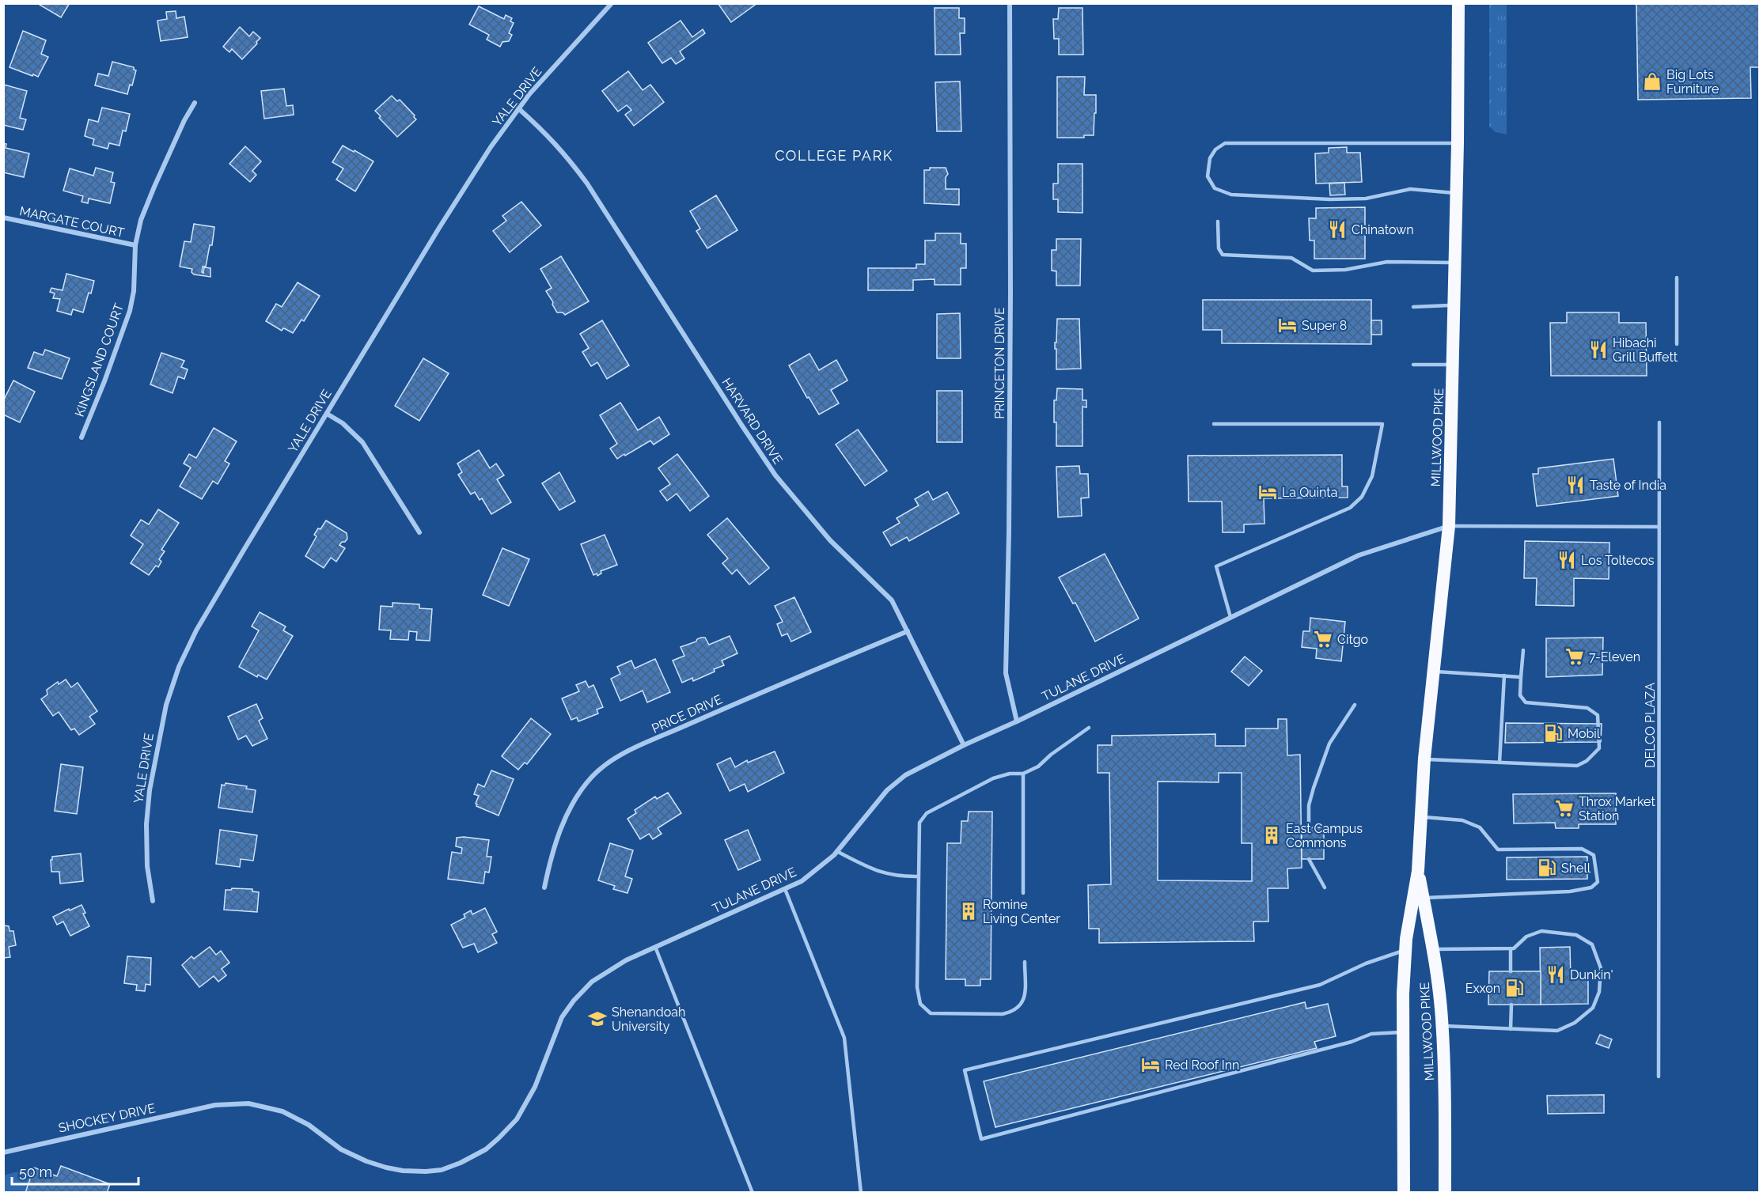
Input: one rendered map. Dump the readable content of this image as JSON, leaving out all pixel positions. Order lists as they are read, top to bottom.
{
  "streets": {
    "highway": ["MILLWOOD PIKE"],
    "street": [
      "YALE DRIVE",
      "MARGATE COURT",
      "KINGSLAND COURT",
      "PRINCETON DRIVE",
      "HARVARD DRIVE",
      "TULANE DRIVE",
      "PRICE DRIVE",
      "SHOCKEY DRIVE"
    ],
    "lane": ["DELCO PLAZA"]
  },
  "crossings": [
    ["YALE DRIVE", "HARVARD DRIVE"],
    ["MARGATE COURT", "KINGSLAND COURT"],
    ["PRINCETON DRIVE", "TULANE DRIVE"],
    ["HARVARD DRIVE", "TULANE DRIVE"],
    ["HARVARD DRIVE", "PRICE DRIVE"],
    ["MILLWOOD PIKE", "TULANE DRIVE"],
    ["TULANE DRIVE", "SHOCKEY DRIVE"]
  ],
  "districts": ["COLLEGE PARK"],
  "places": {
    "shop": ["Big Lots Furniture"],
    "restaurant": [
      "Chinatown",
      "Hibachi Grill Buffett",
      "Taste of India",
      "Los Toltecos",
      "Dunkin'"
    ],
    "hotel": ["Super 8", "La Quinta", "Red Roof Inn"],
    "supermarket": ["Citgo", "7-Eleven", "Throx Market Station"],
    "fuel station": ["Mobil", "Shell", "Exxon"],
    "building": ["East Campus Commons", "Romine Living Center"],
    "school or university": ["Shenandoah University"]
  },
  "scale_bar": "50 m"
}
